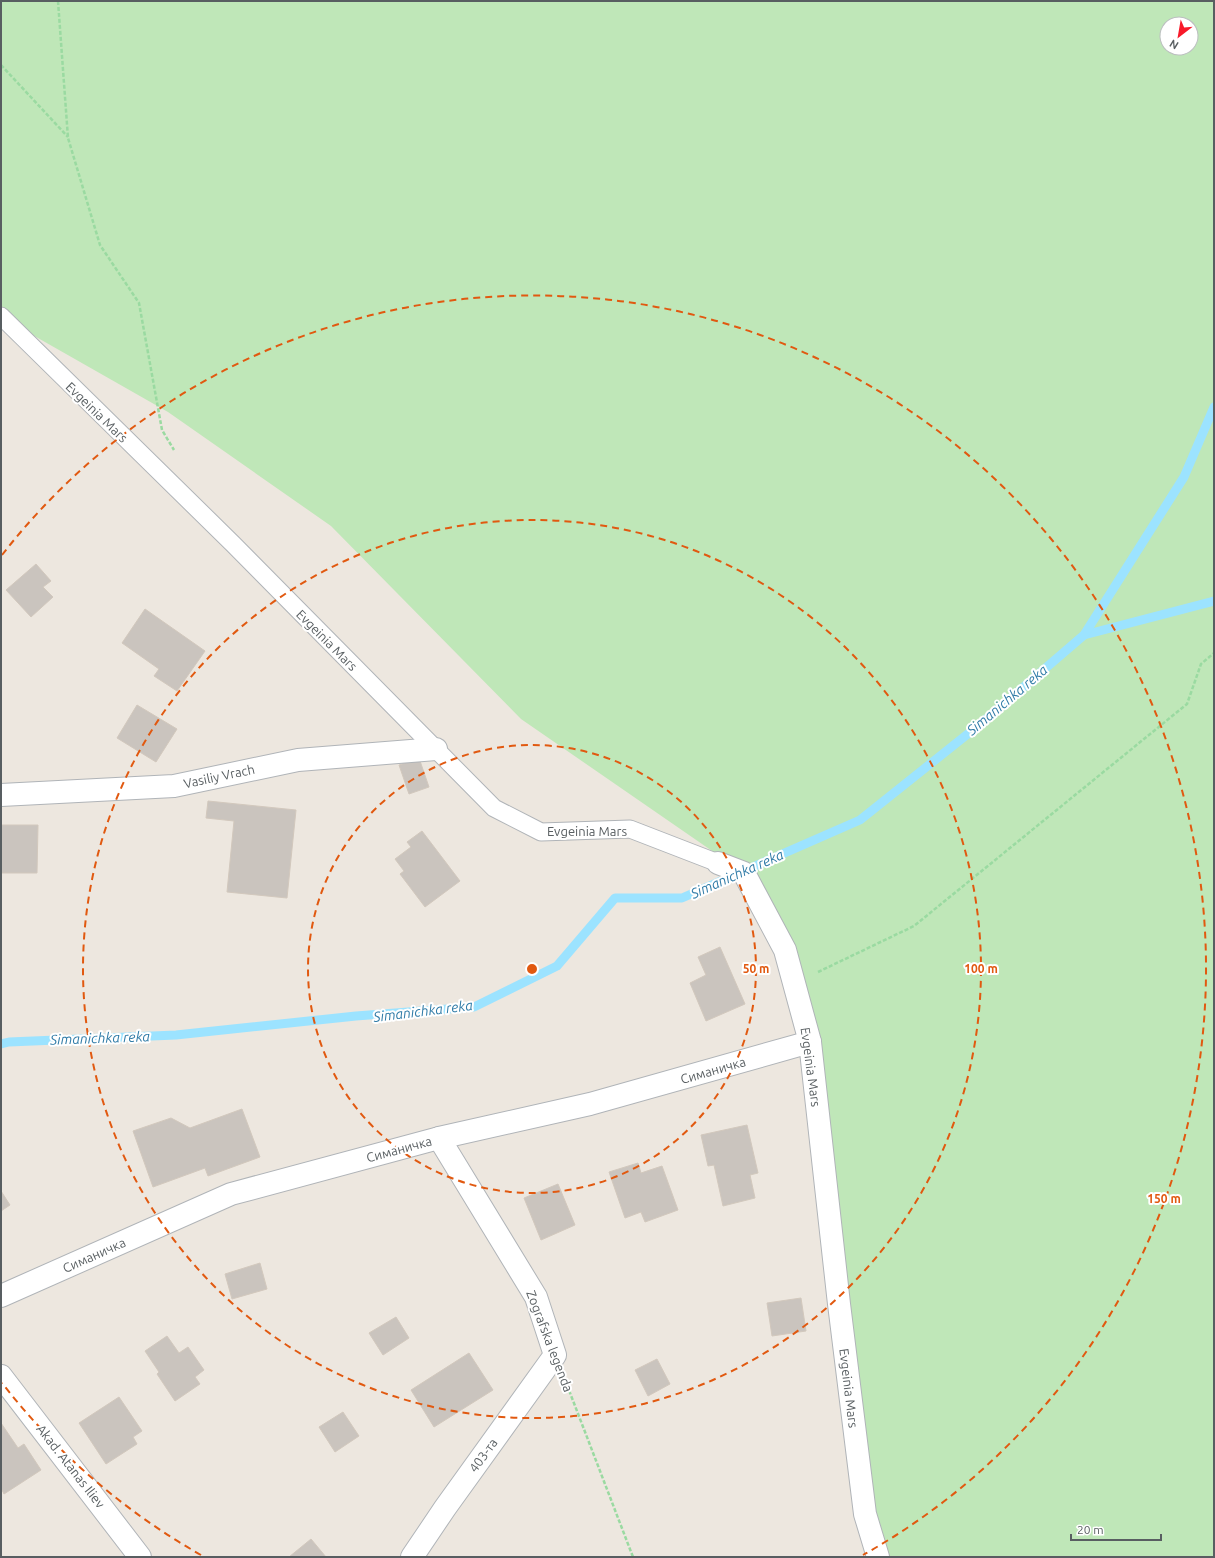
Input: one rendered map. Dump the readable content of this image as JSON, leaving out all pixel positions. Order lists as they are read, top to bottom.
{
  "streets": {
    "street": [
      "Evgeinia Mars",
      "Vasiliy Vrach",
      "Симаничка",
      "Zografska legenda",
      "403-та",
      "Akad. Atanas Iliev"
    ]
  },
  "crossings": [
    ["Evgeinia Mars", "Vasiliy Vrach"],
    ["Evgeinia Mars", "Симаничка"],
    ["Симаничка", "Zografska legenda"],
    ["Zografska legenda", "403-та"]
  ],
  "water": ["Simanichka reka"],
  "scale_bar": "20 m",
  "north": "bottom left",
  "rings": ["50 m", "100 m", "150 m"]
}
